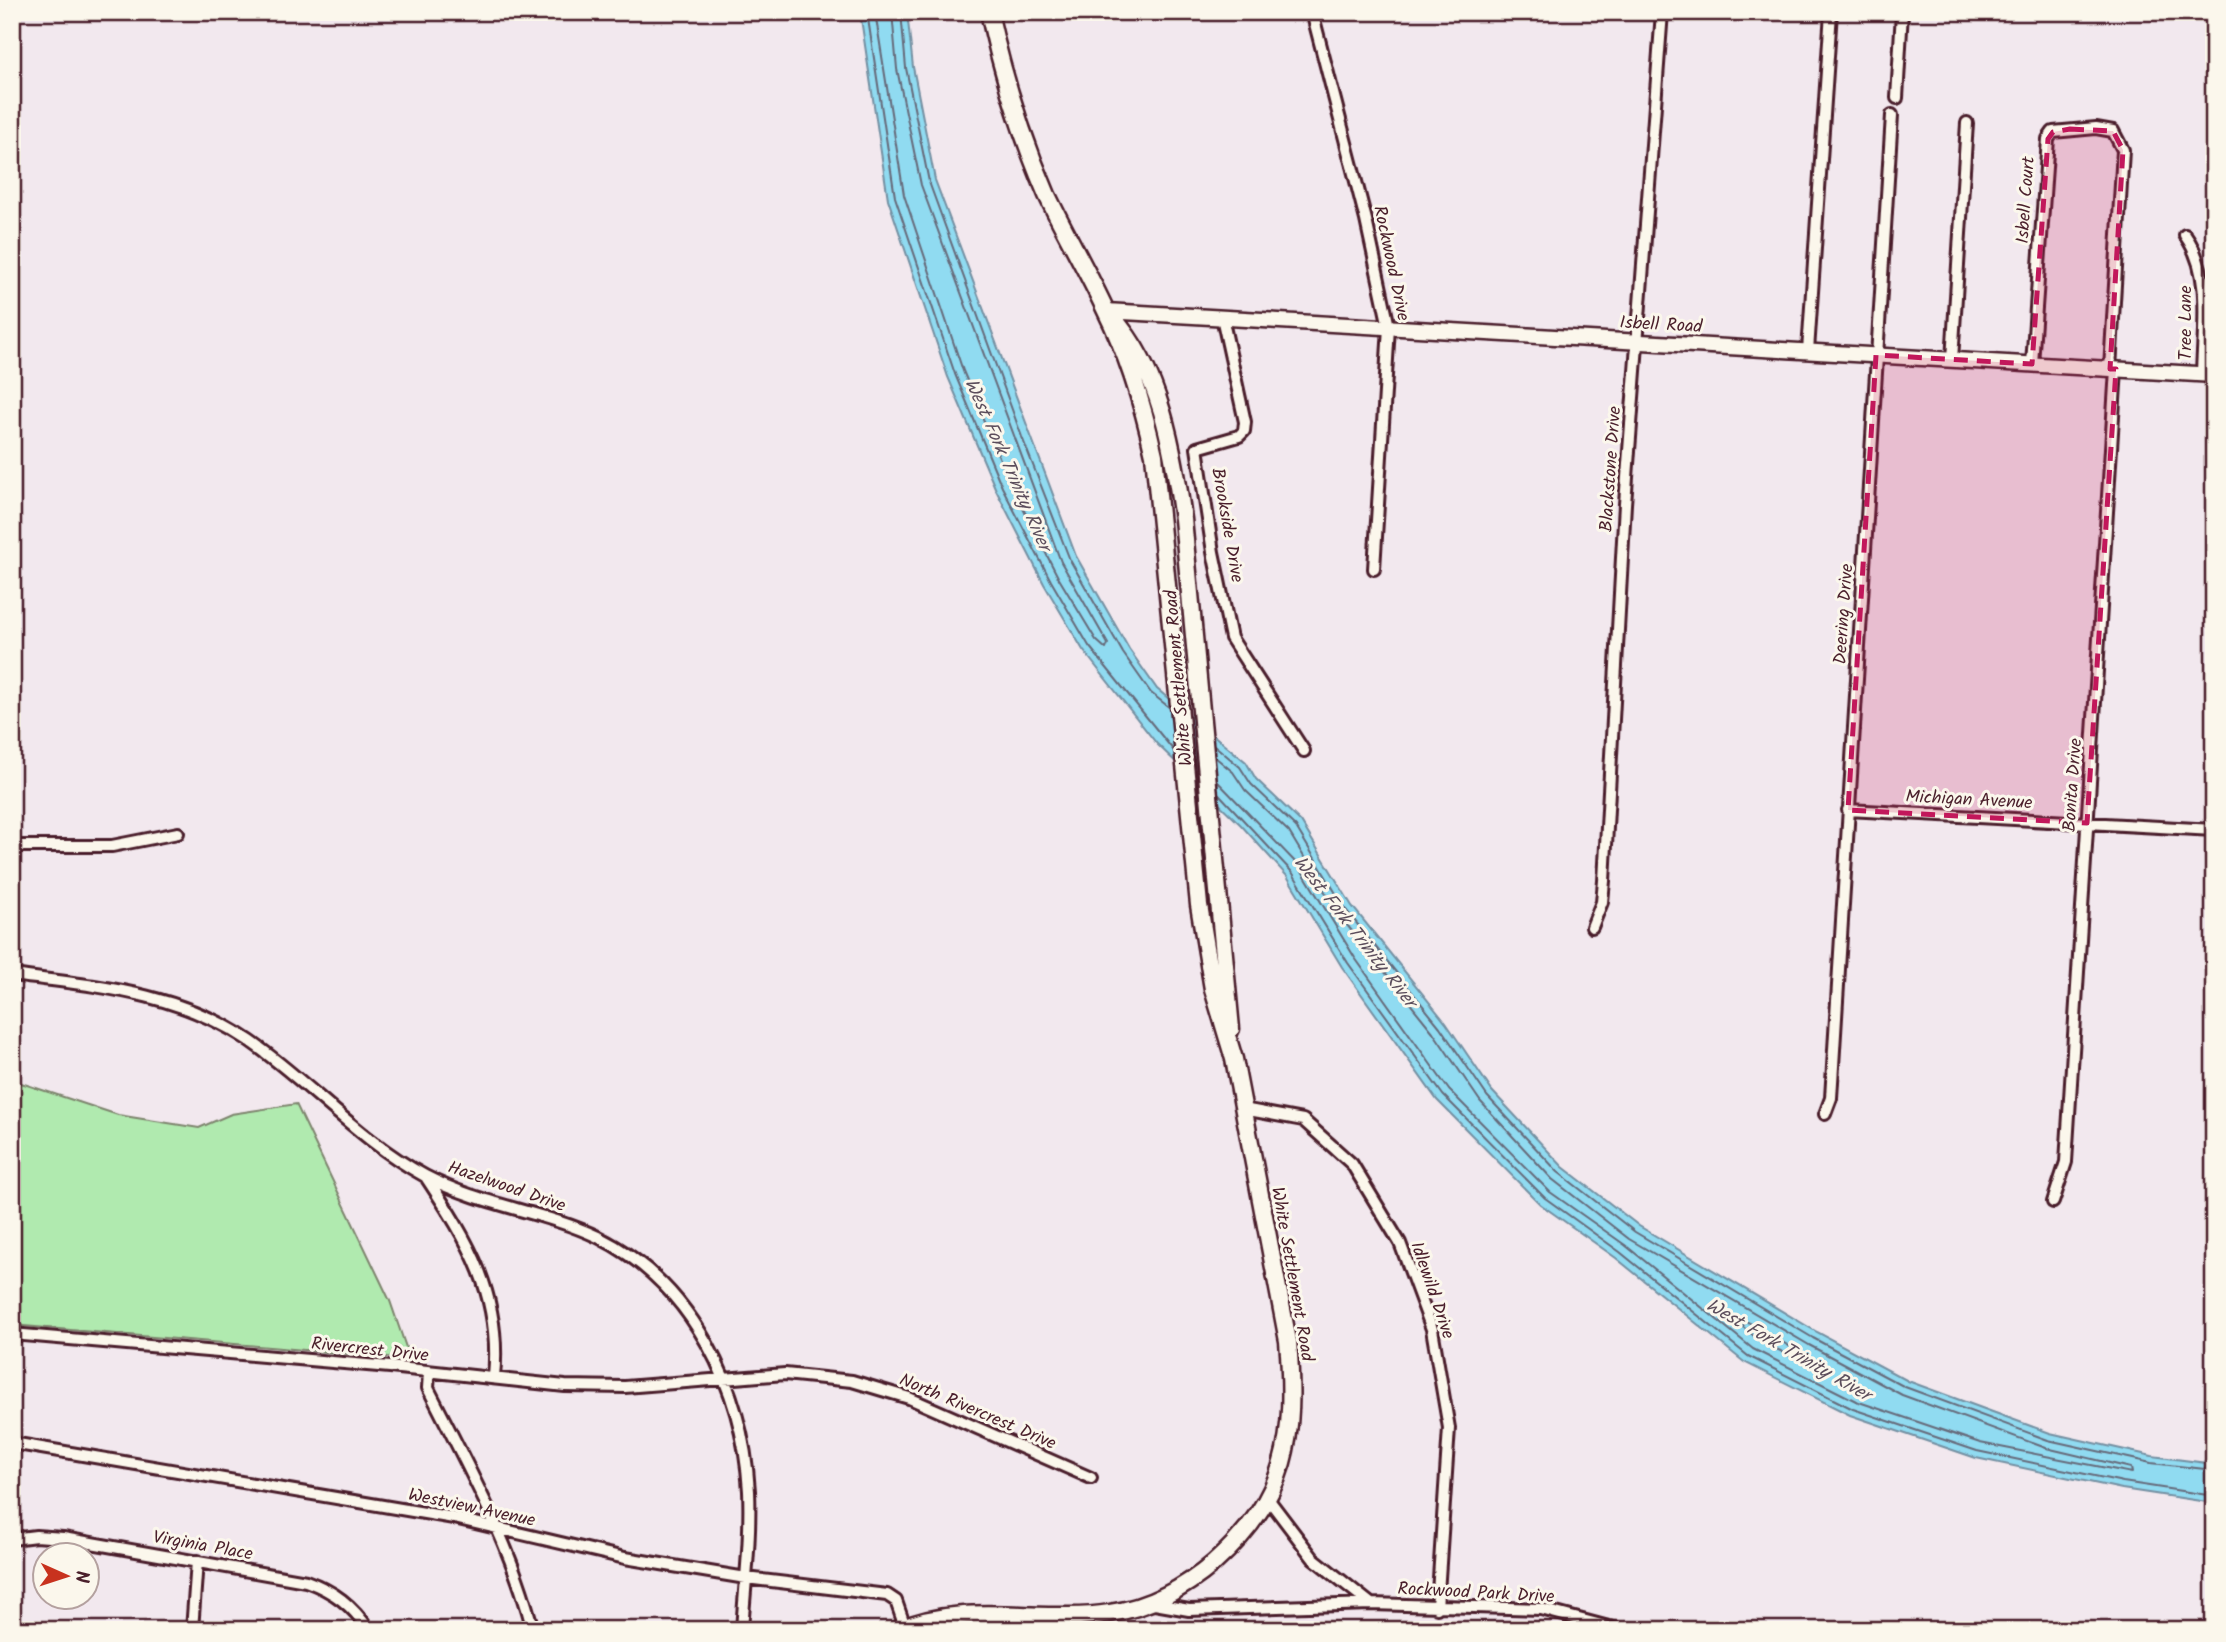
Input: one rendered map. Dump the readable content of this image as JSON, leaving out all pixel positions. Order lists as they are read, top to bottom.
{
  "streets": {
    "main road": ["White Settlement Road"],
    "street": [
      "Isbell Court",
      "Rockwood Drive",
      "Tree Lane",
      "Isbell Road",
      "Blackstone Drive",
      "Brookside Drive",
      "Deering Drive",
      "Bonita Drive",
      "Michigan Avenue",
      "Hazelwood Drive",
      "Idlewild Drive",
      "Rivercrest Drive",
      "North Rivercrest Drive",
      "Westview Avenue",
      "Virginia Place",
      "Rockwood Park Drive"
    ]
  },
  "crossings": [
    ["Isbell Court", "Isbell Road"],
    ["Isbell Court", "Bonita Drive"],
    ["Rockwood Drive", "Isbell Road"],
    ["Tree Lane", "Isbell Road"],
    ["Isbell Road", "Blackstone Drive"],
    ["Isbell Road", "Brookside Drive"],
    ["Isbell Road", "Deering Drive"],
    ["Isbell Road", "White Settlement Road"],
    ["Isbell Road", "Bonita Drive"],
    ["Deering Drive", "Michigan Avenue"],
    ["White Settlement Road", "Idlewild Drive"],
    ["White Settlement Road", "Westview Avenue"],
    ["White Settlement Road", "Rockwood Park Drive"],
    ["Bonita Drive", "Michigan Avenue"],
    ["Hazelwood Drive", "Rivercrest Drive"],
    ["Hazelwood Drive", "North Rivercrest Drive"],
    ["Hazelwood Drive", "Westview Avenue"],
    ["Idlewild Drive", "Rockwood Park Drive"],
    ["Rivercrest Drive", "North Rivercrest Drive"]
  ],
  "water": ["West Fork Trinity River"],
  "north": "right"
}
